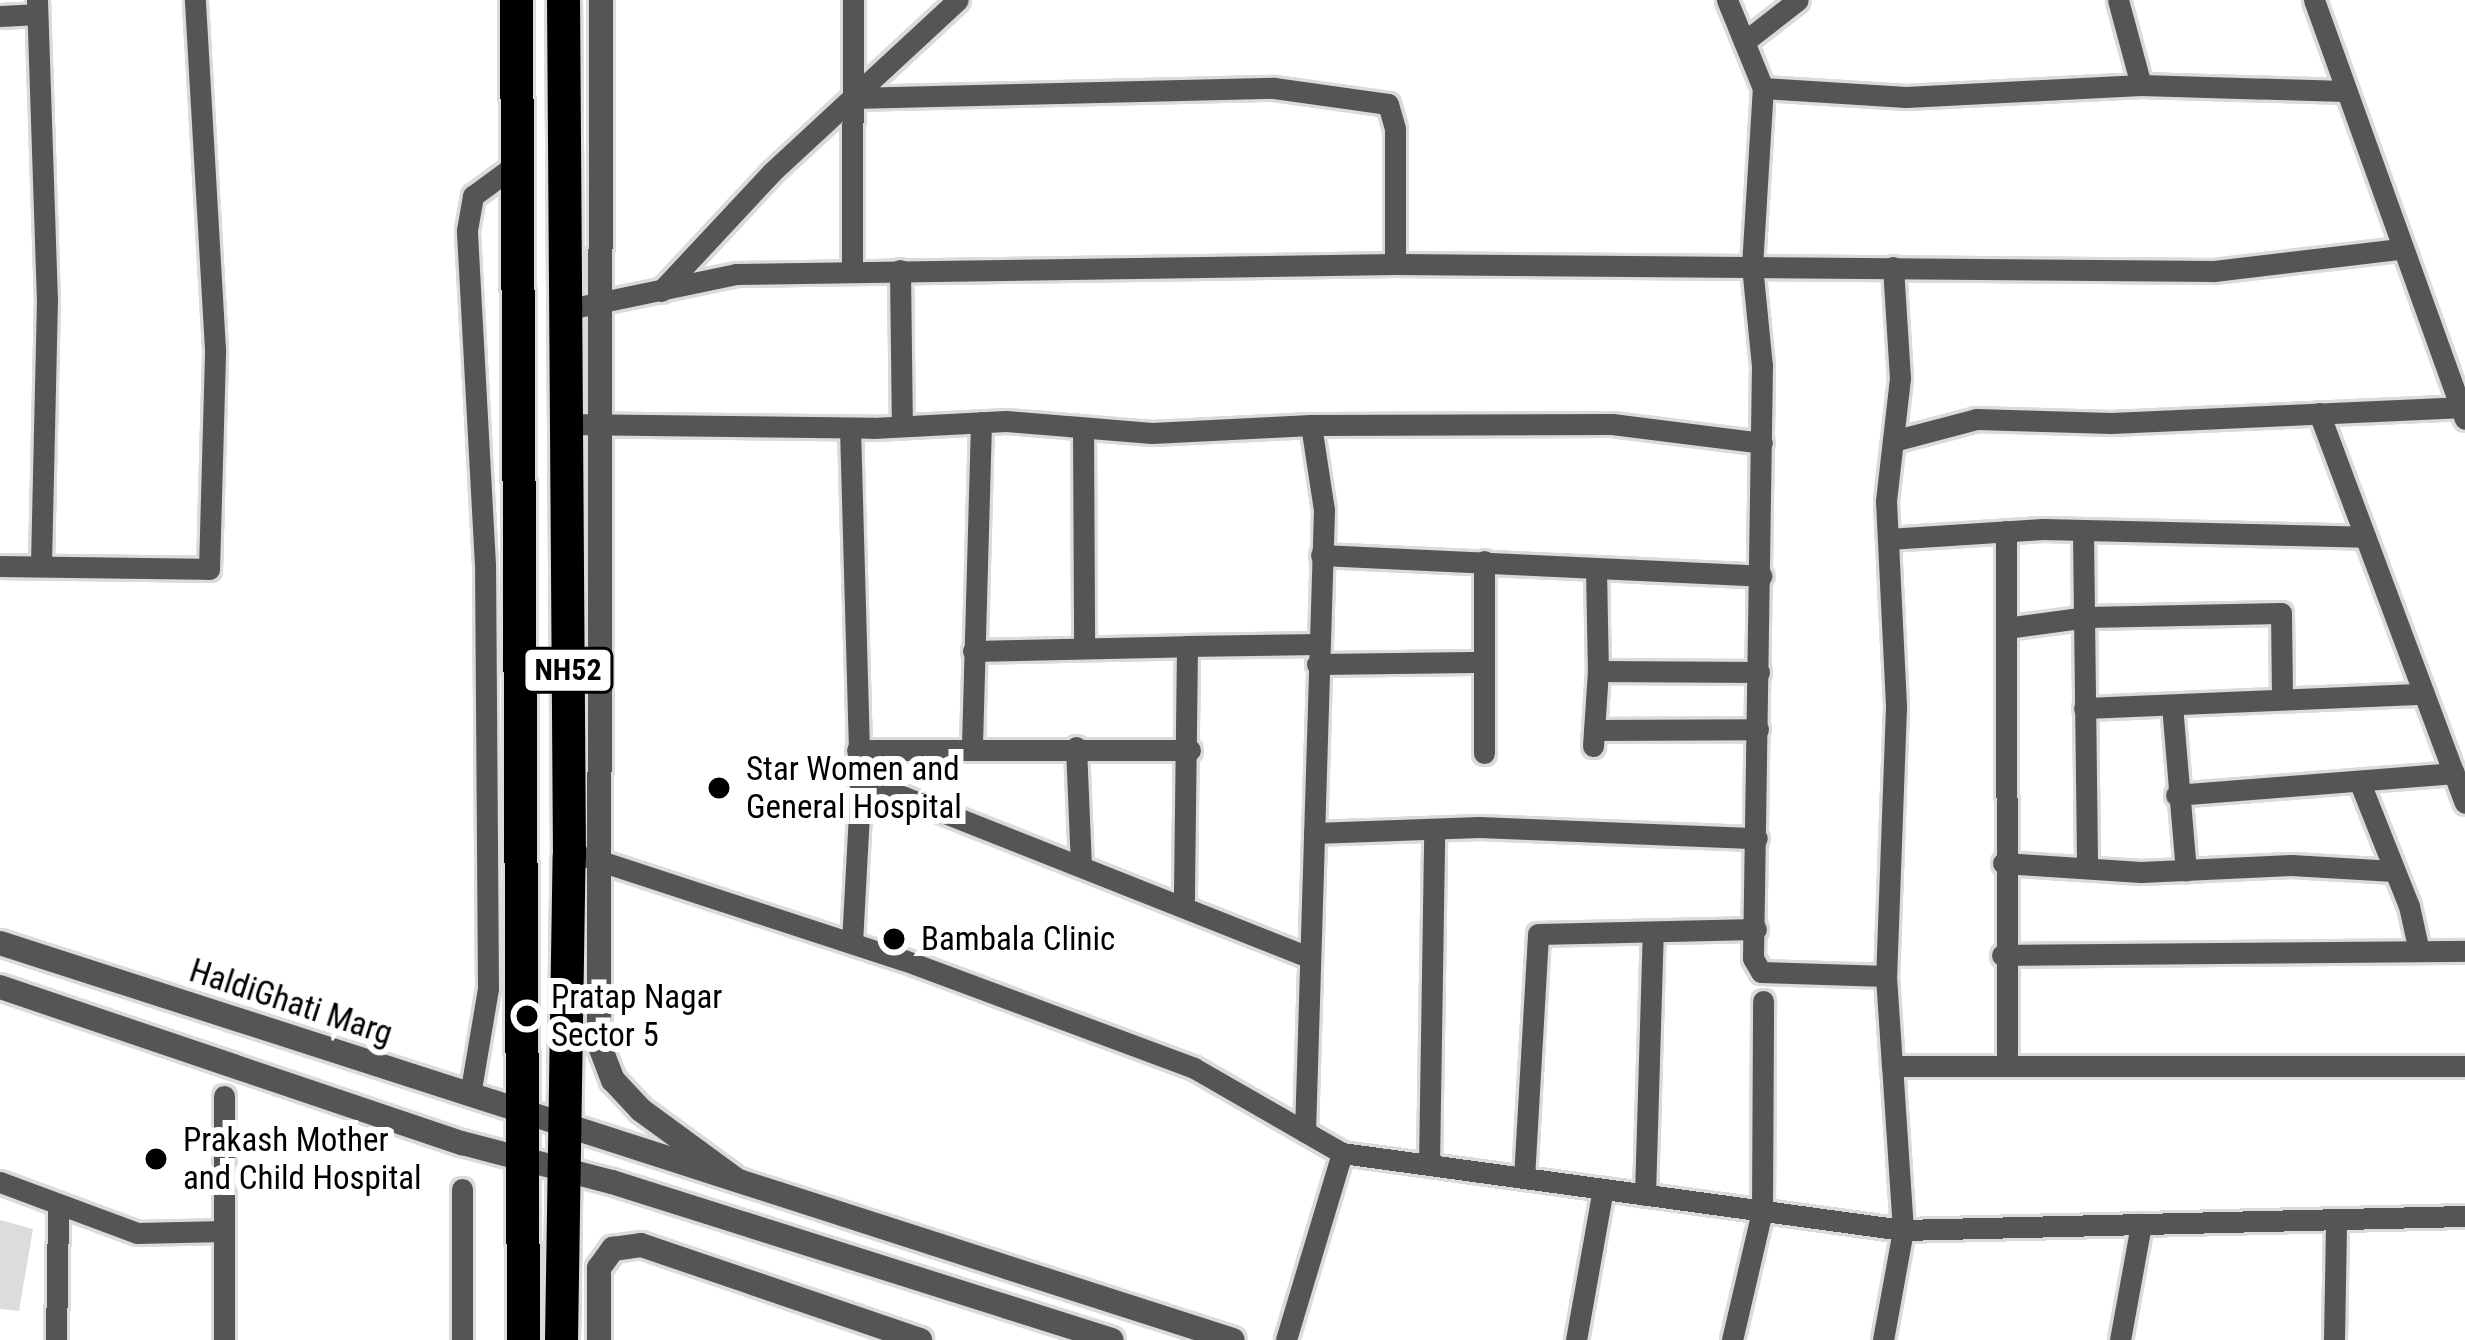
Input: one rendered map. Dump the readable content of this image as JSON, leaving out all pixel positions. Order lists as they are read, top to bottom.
{
  "streets": {
    "highway": ["NH52"],
    "street": ["HaldiGhati Marg"]
  },
  "crossings": [
    ["NH52", "HaldiGhati Marg"]
  ],
  "places": [
    "Star Women and General Hospital",
    "Bambala Clinic",
    "Pratap Nagar Sector 5",
    "Prakash Mother and Child Hospital"
  ]
}
